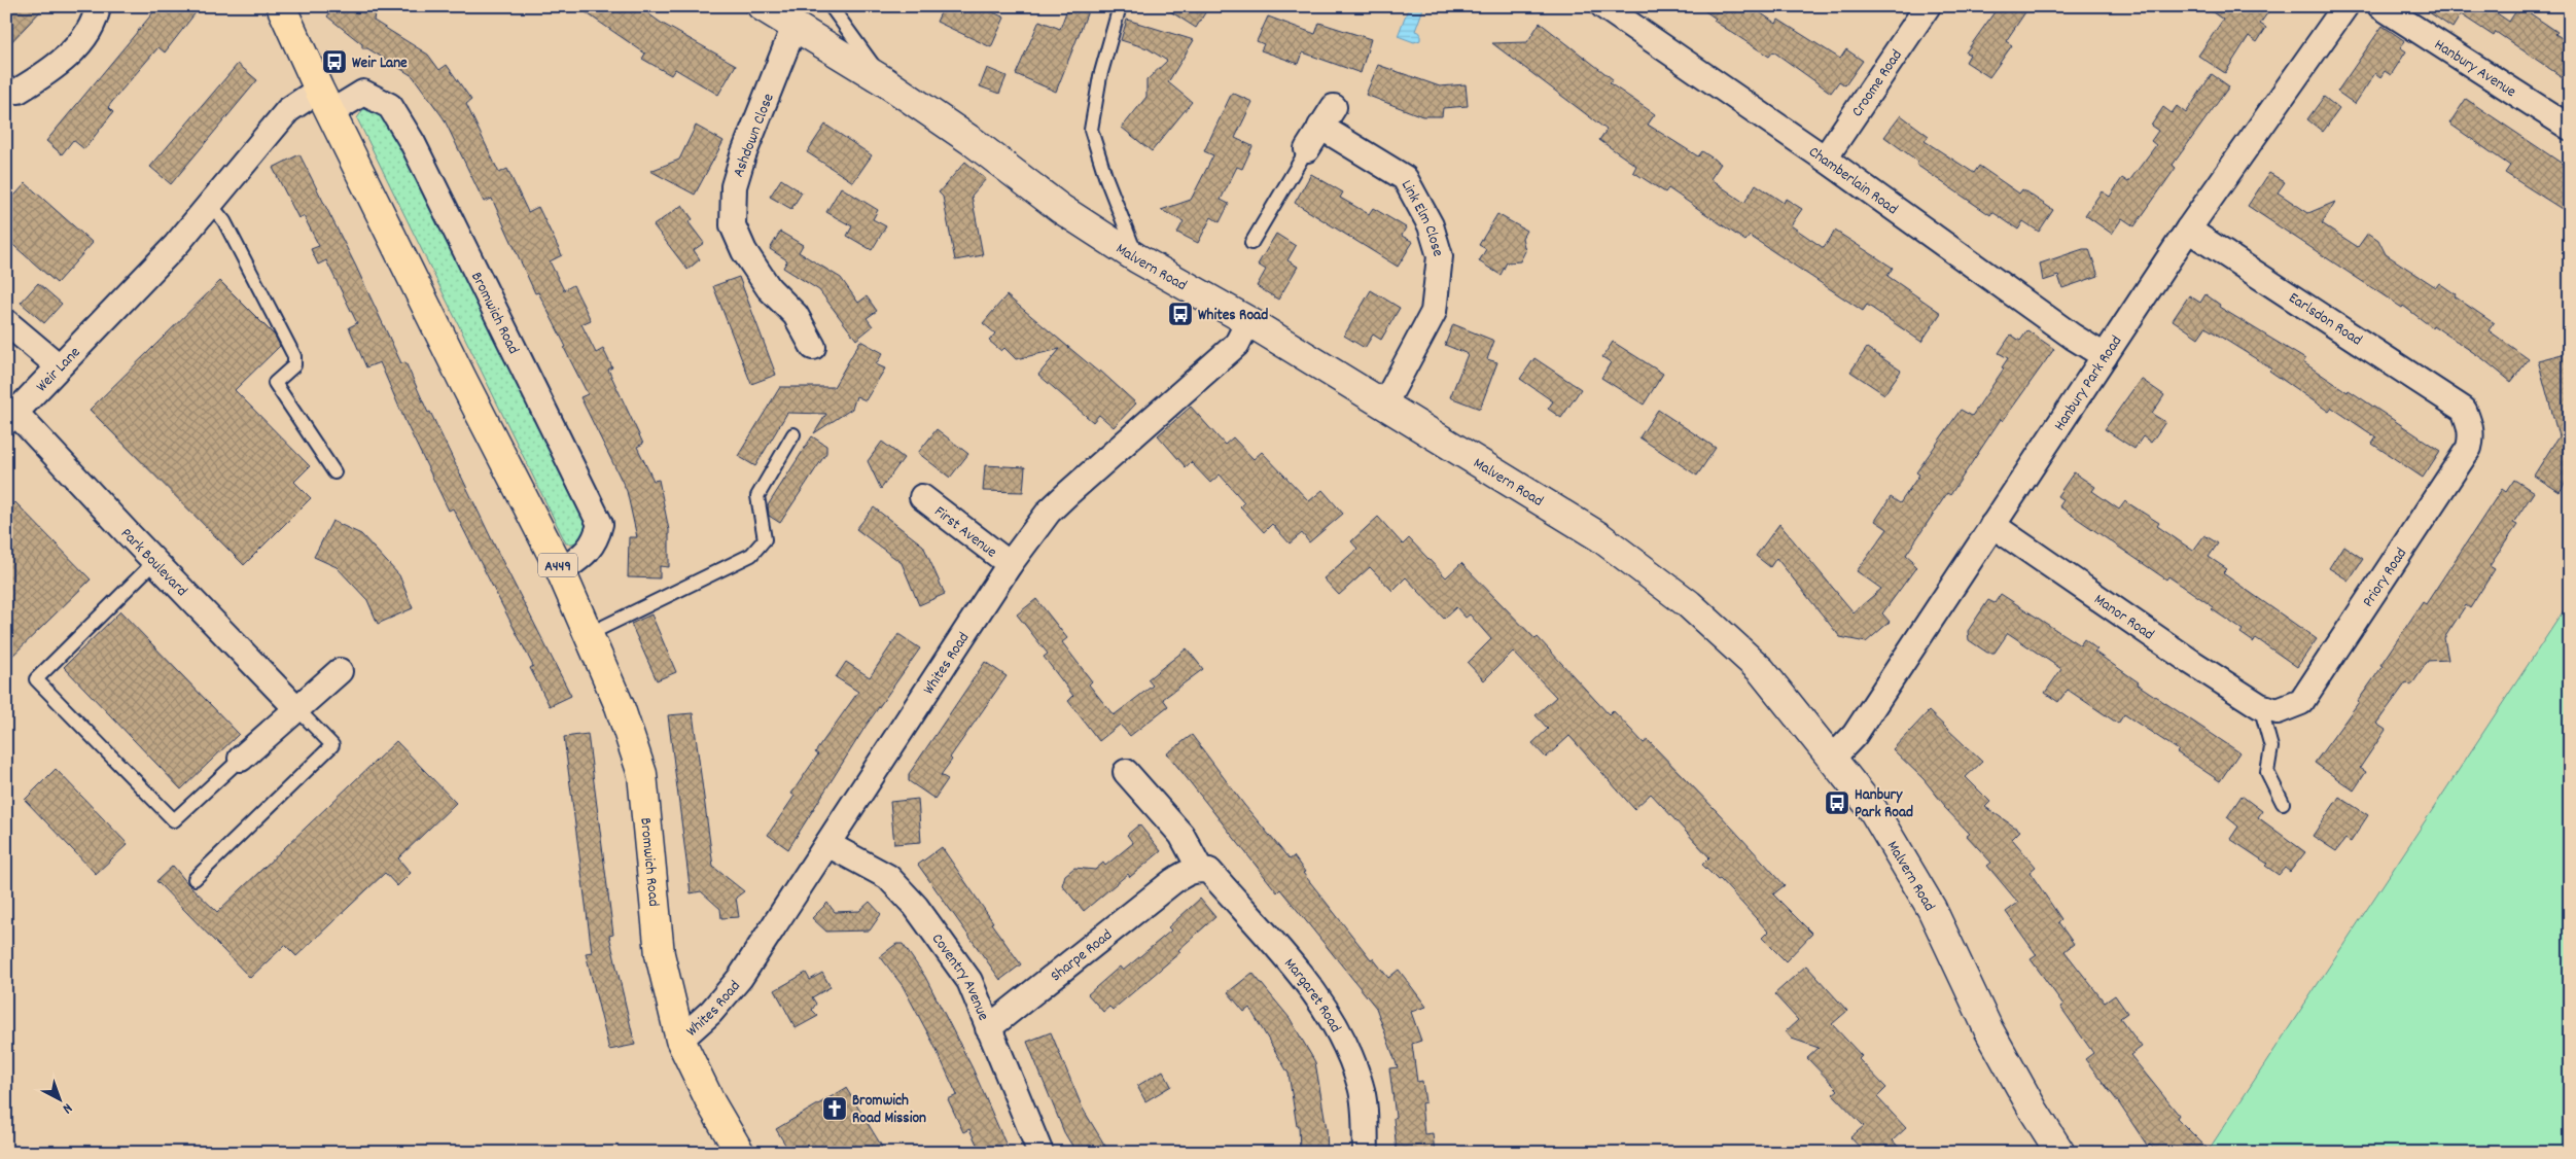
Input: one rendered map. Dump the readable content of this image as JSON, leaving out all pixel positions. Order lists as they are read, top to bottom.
{
  "streets": {
    "main road": ["Malvern Road", "Bromwich Road", "A449"],
    "street": [
      "Hanbury Avenue",
      "Croome Road",
      "Ashdown Close",
      "Chamberlain Road",
      "Link Elm Close",
      "Earlsdon Road",
      "Weir Lane",
      "Hanbury Park Road",
      "First Avenue",
      "Park Boulevard",
      "Priory Road",
      "Manor Road",
      "Whites Road",
      "Sharpe Road",
      "Coventry Avenue",
      "Margaret Road"
    ]
  },
  "crossings": [
    ["Croome Road", "Chamberlain Road"],
    ["Ashdown Close", "Malvern Road"],
    ["Chamberlain Road", "Hanbury Park Road"],
    ["Link Elm Close", "Malvern Road"],
    ["Malvern Road", "Hanbury Park Road"],
    ["Malvern Road", "Whites Road"],
    ["Bromwich Road", "Weir Lane"],
    ["Bromwich Road", "Whites Road"],
    ["Earlsdon Road", "Hanbury Park Road"],
    ["Earlsdon Road", "Priory Road"],
    ["Weir Lane", "Park Boulevard"],
    ["Hanbury Park Road", "Manor Road"],
    ["First Avenue", "Whites Road"],
    ["Priory Road", "Manor Road"],
    ["Whites Road", "Coventry Avenue"],
    ["Sharpe Road", "Coventry Avenue"],
    ["Sharpe Road", "Margaret Road"]
  ],
  "places": {
    "bus stop": ["Weir Lane", "Whites Road", "Hanbury Park Road"],
    "church": ["Bromwich Road Mission"]
  },
  "north": "bottom right"
}
